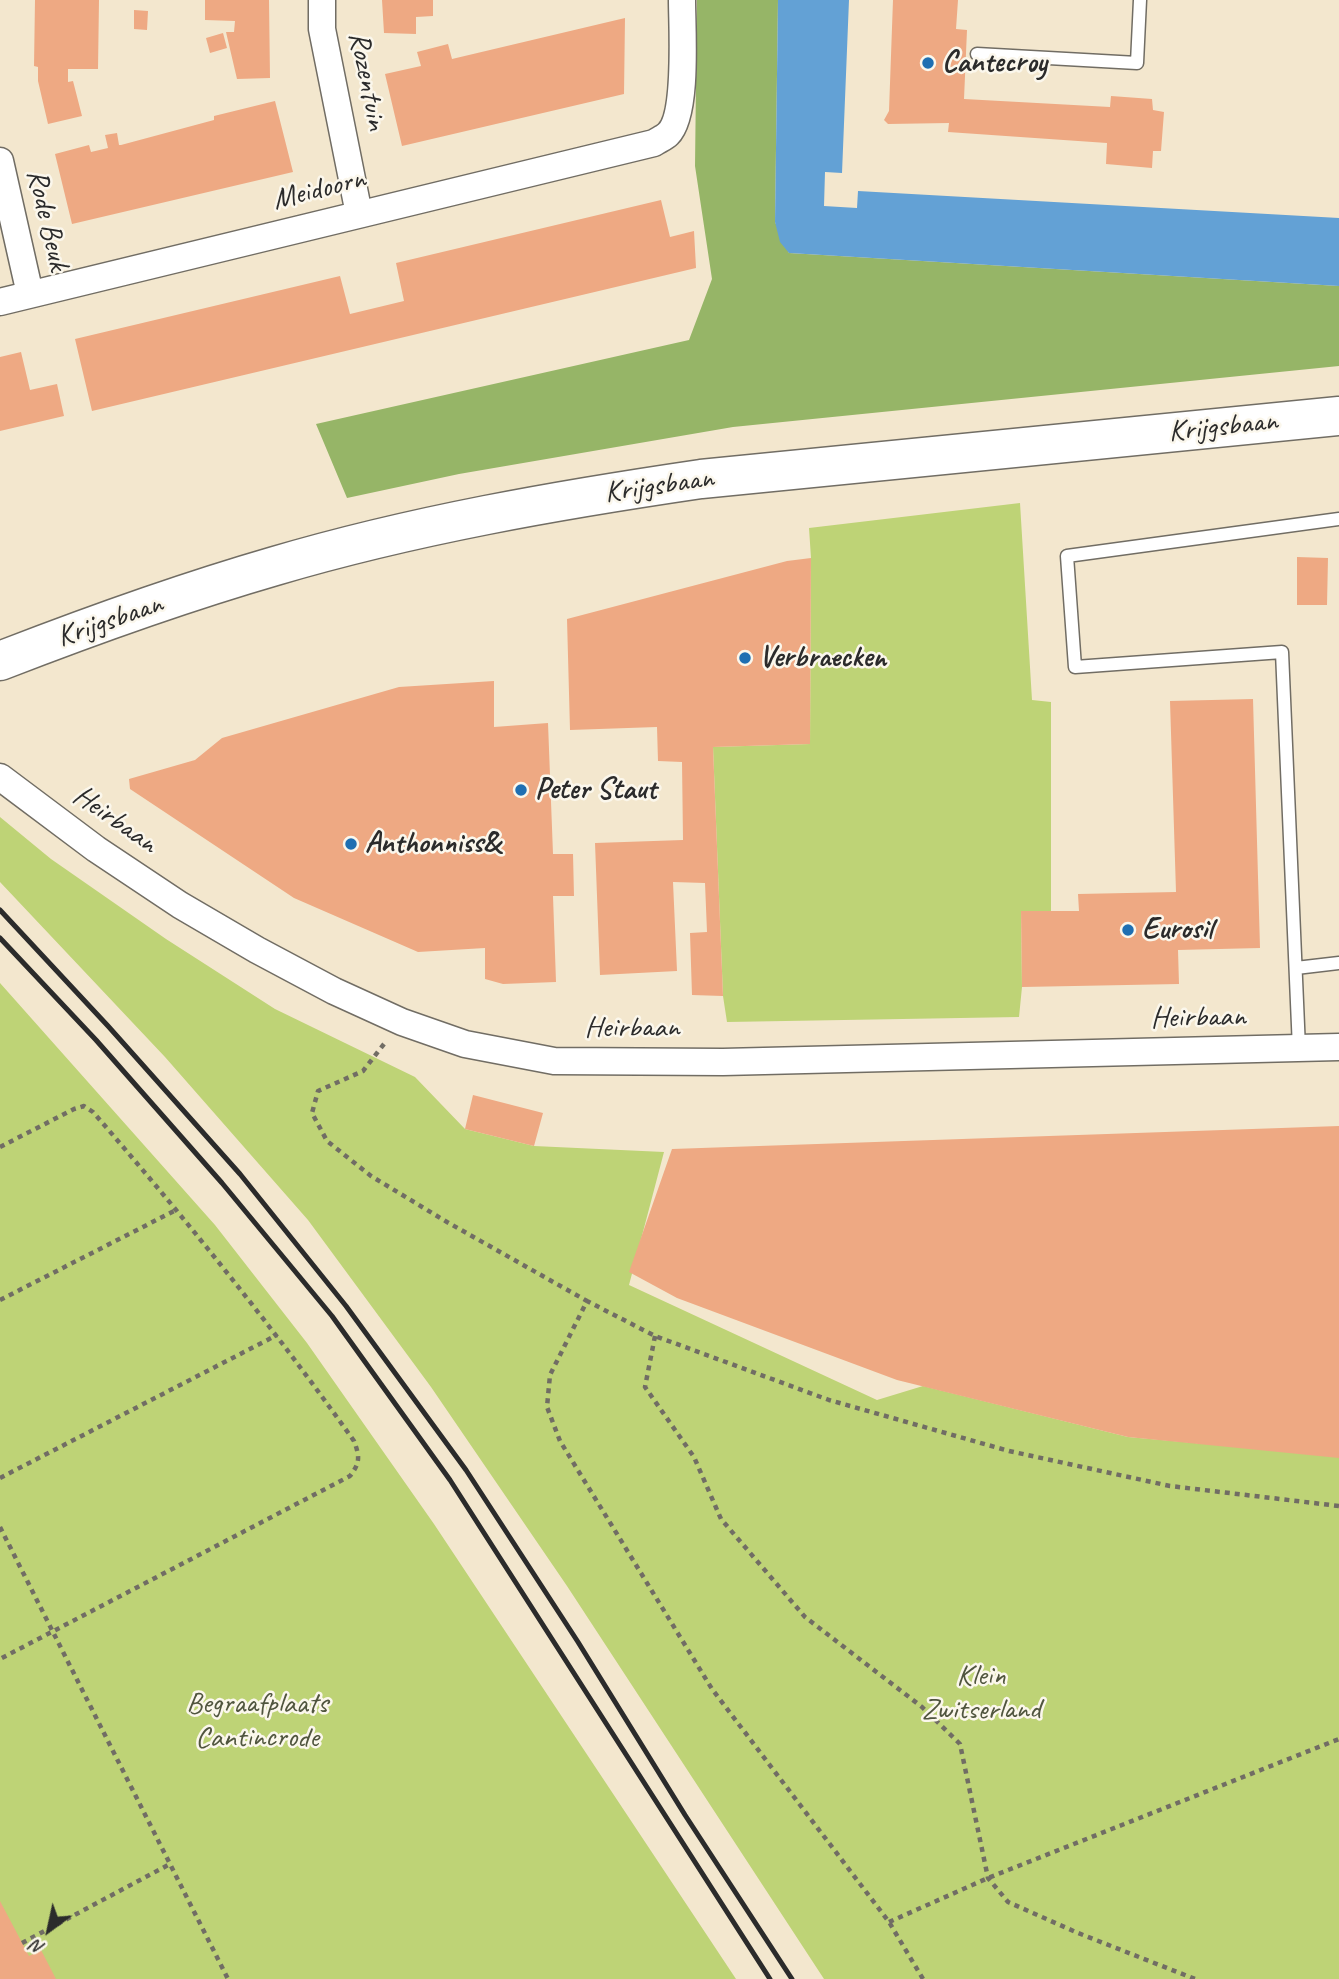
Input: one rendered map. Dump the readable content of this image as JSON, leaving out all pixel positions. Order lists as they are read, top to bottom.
{
  "streets": {
    "main road": ["Krijgsbaan"],
    "street": [
      "Rozentuin",
      "Meidoorn",
      "Rode Beuk",
      "Heirbaan"
    ]
  },
  "crossings": [
    ["Rozentuin", "Meidoorn"],
    ["Meidoorn", "Rode Beuk"]
  ],
  "parks": ["Klein Zwitserland", "Begraafplaats Cantincrode"],
  "places": [
    "Cantecroy",
    "Verbraecken",
    "Peter Staut",
    "Anthonniss&",
    "Eurosil"
  ],
  "north": "bottom left"
}
